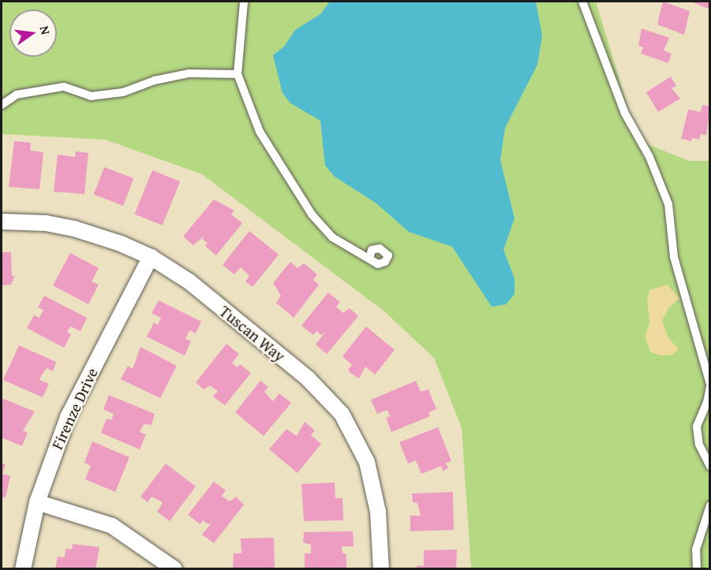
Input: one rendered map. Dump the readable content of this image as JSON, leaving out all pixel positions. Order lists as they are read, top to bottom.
{
  "streets": {
    "street": ["Tuscan Way", "Firenze Drive"]
  },
  "crossings": [
    ["Tuscan Way", "Firenze Drive"]
  ],
  "north": "right"
}
